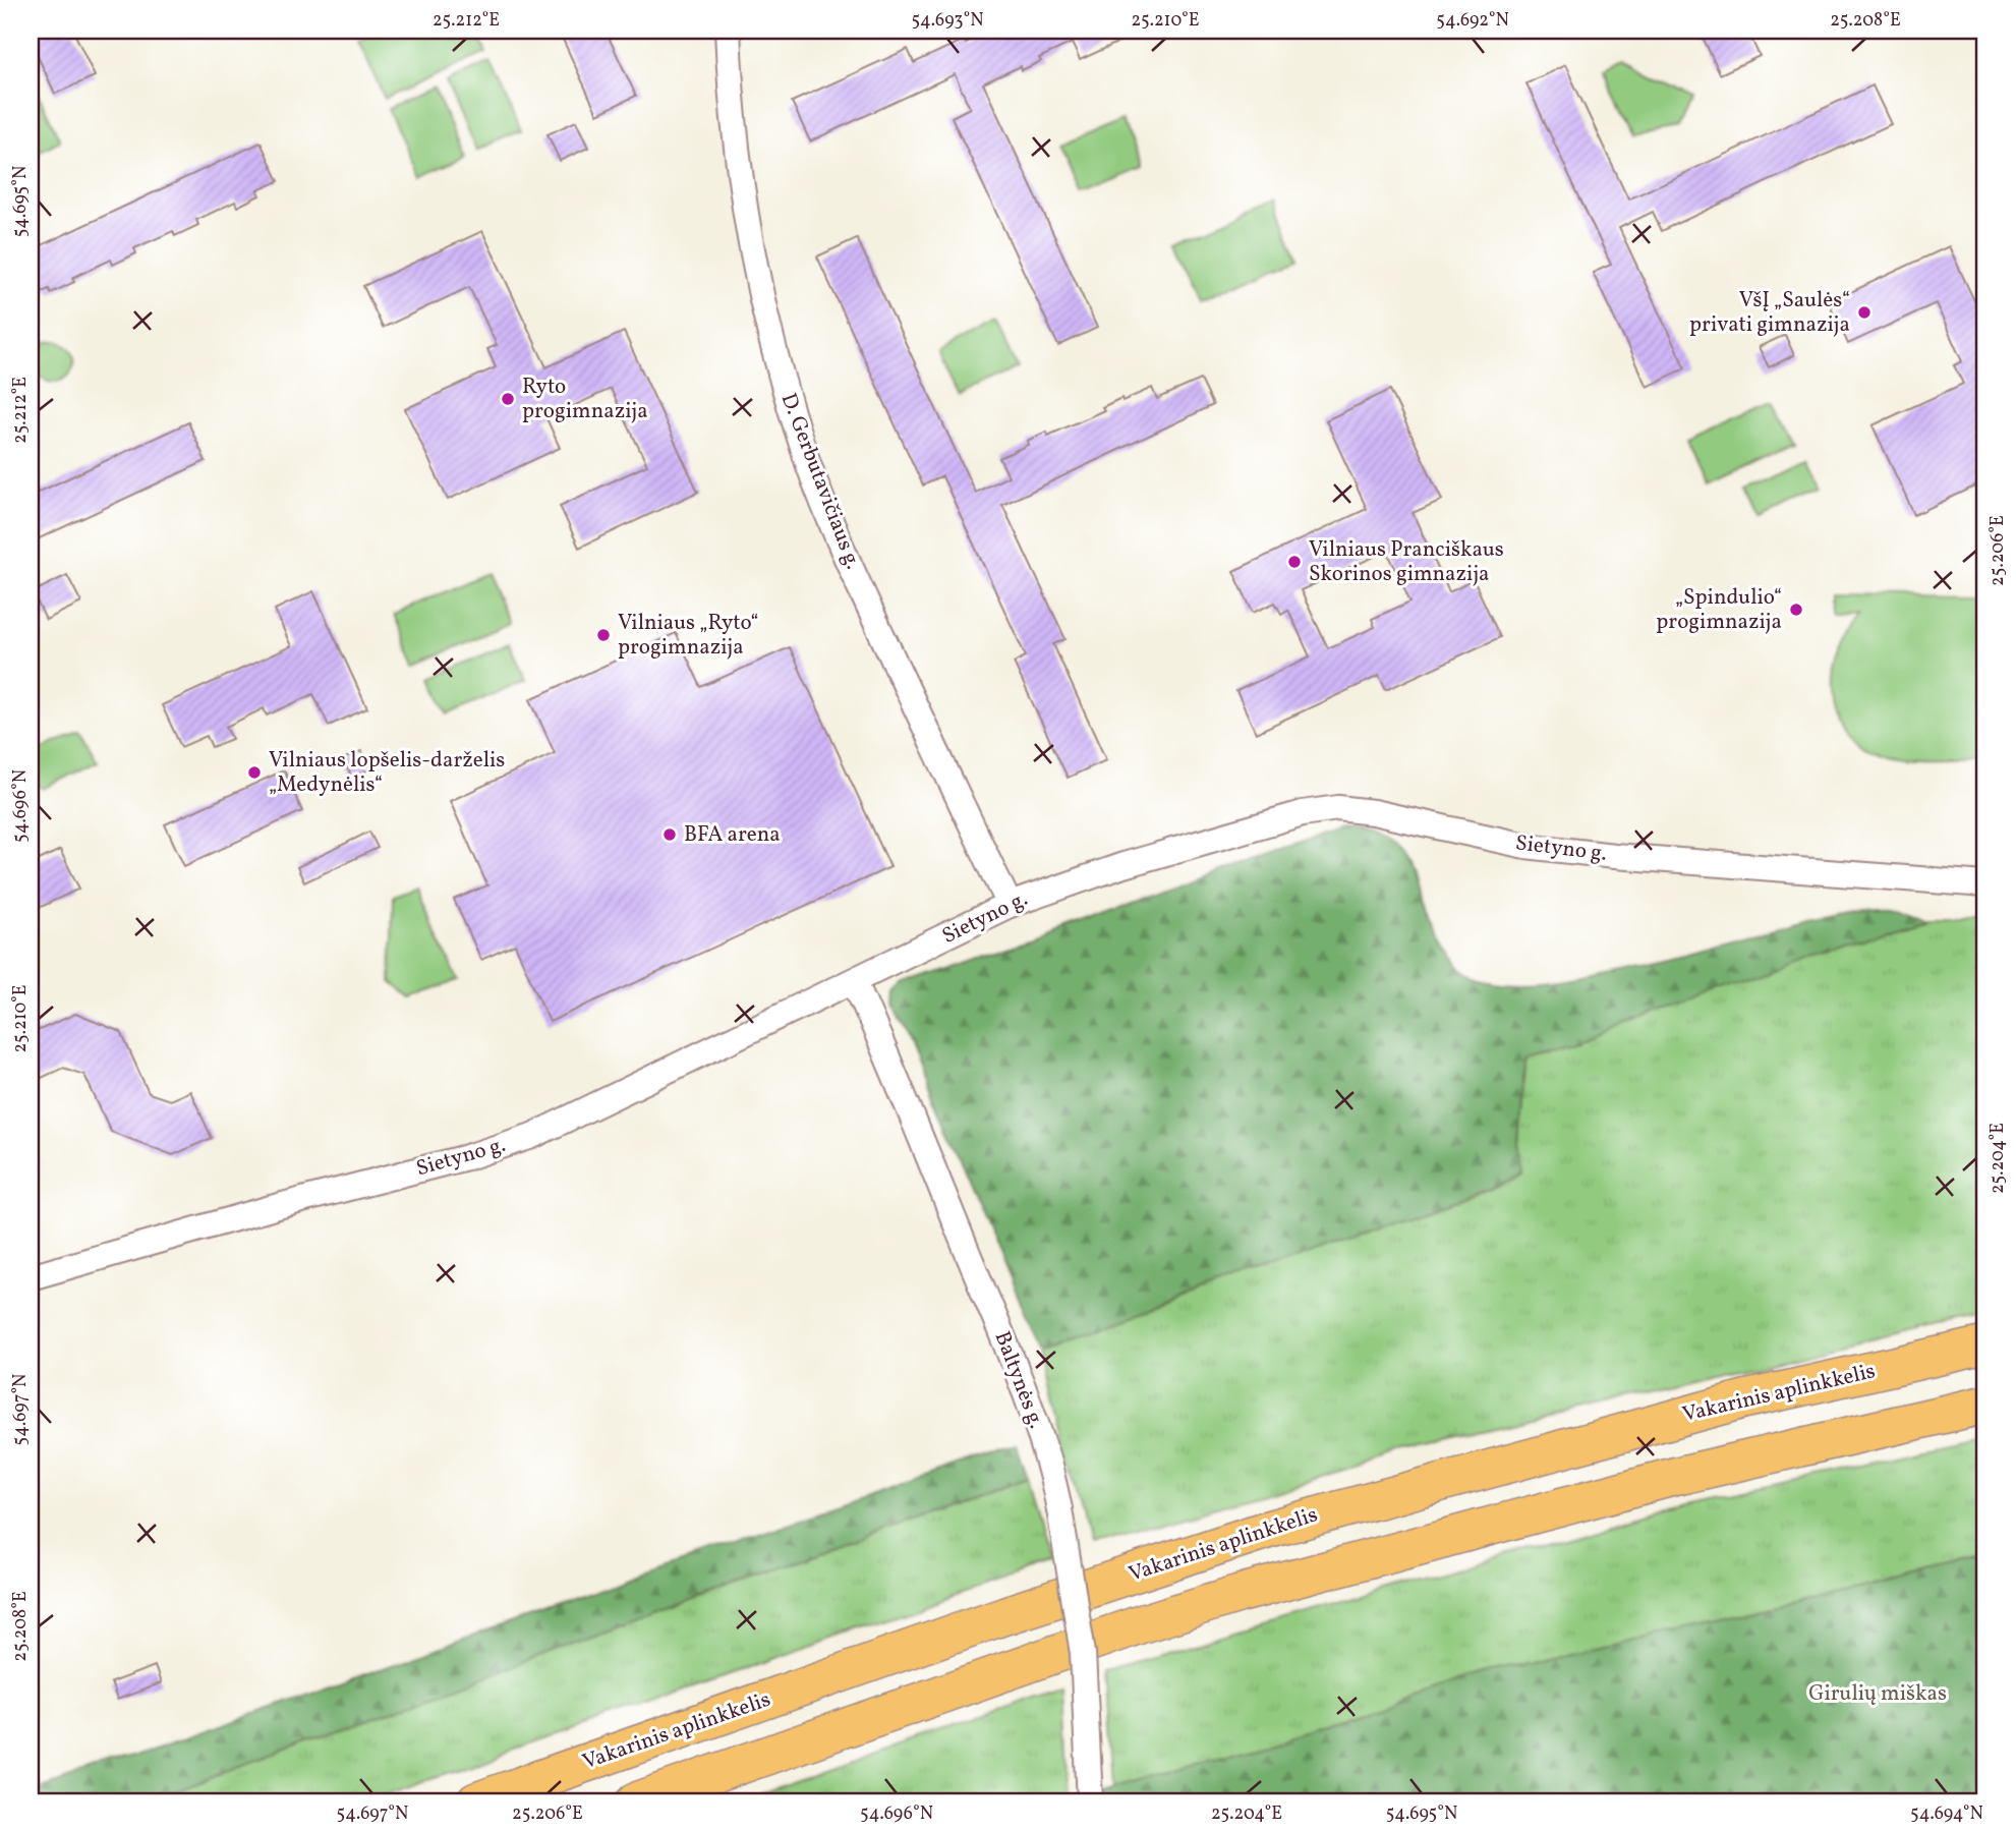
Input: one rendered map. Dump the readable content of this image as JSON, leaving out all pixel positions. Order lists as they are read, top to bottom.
{
  "streets": {
    "highway": ["Vakarinis aplinkkelis"],
    "street": ["D. Gerbutavičiaus g.", "Sietyno g.", "Baltynės g."]
  },
  "crossings": [
    ["D. Gerbutavičiaus g.", "Sietyno g."],
    ["Sietyno g.", "Baltynės g."]
  ],
  "parks": ["Girulių miškas"],
  "places": [
    "VšĮ „Saulės“ privati gimnazija",
    "Ryto progimnazija",
    "Vilniaus Pranciškaus Skorinos gimnazija",
    "„Spindulio“ progimnazija",
    "Vilniaus „Ryto“ progimnazija",
    "Vilniaus lopšelis-darželis „Medynėlis“",
    "BFA arena"
  ],
  "coordinates": [
    "25.212°E",
    "54.693°N",
    "25.210°E",
    "54.692°N",
    "25.208°E",
    "54.695°N",
    "25.206°E",
    "54.696°N",
    "25.204°E",
    "54.697°N",
    "54.694°N"
  ]
}
